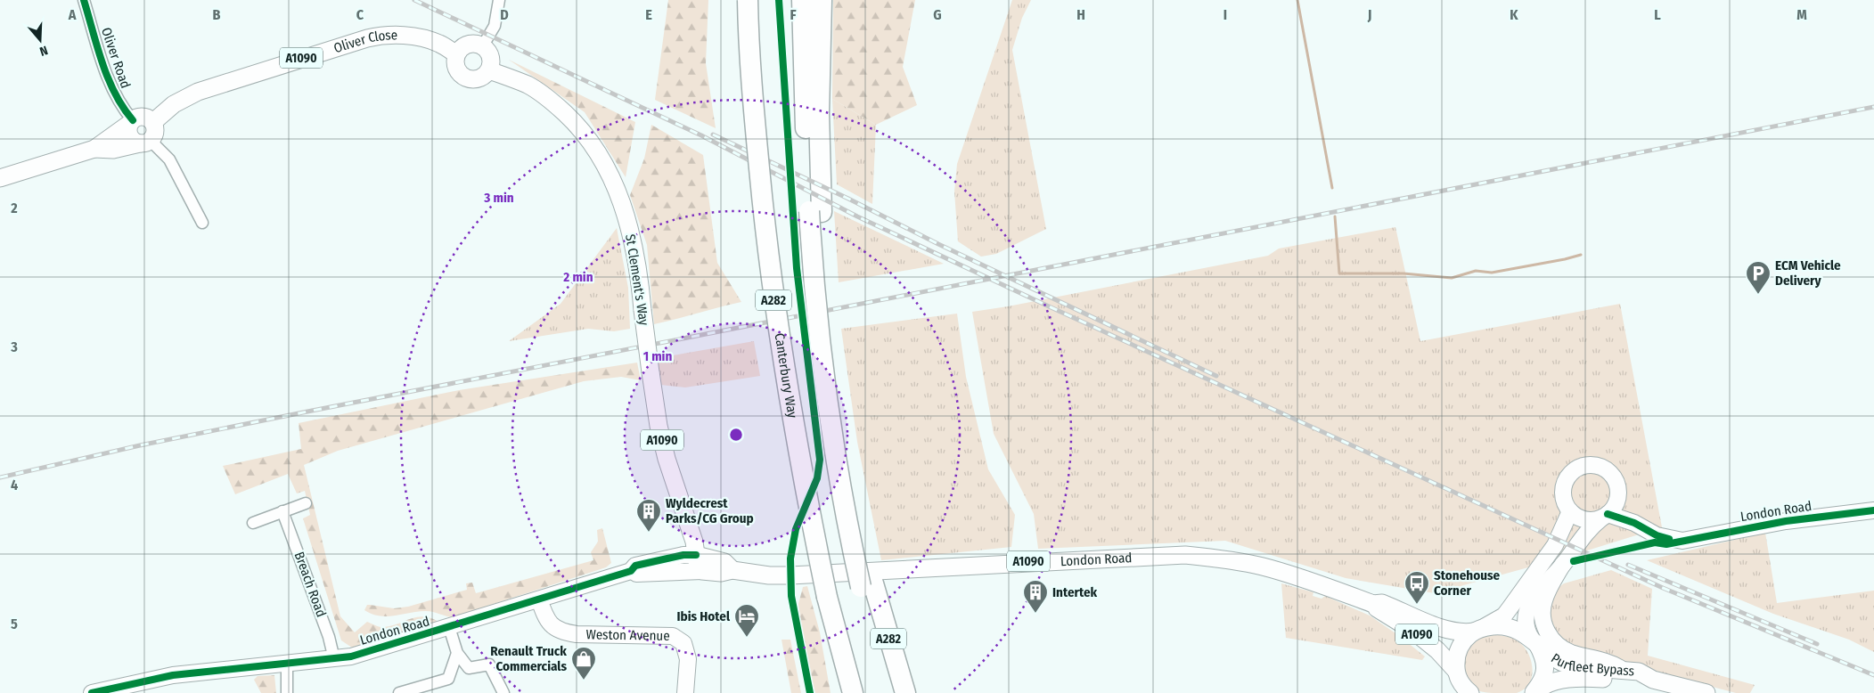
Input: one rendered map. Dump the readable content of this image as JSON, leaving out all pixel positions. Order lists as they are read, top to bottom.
{
  "streets": {
    "highway": ["A282", "Canterbury Way"],
    "main road": [
      "Oliver Close",
      "A1090",
      "St Clement's Way",
      "London Road",
      "Purfleet Bypass"
    ],
    "street": ["Oliver Road", "Breach Road", "Weston Avenue"]
  },
  "crossings": [
    ["Oliver Close", "Oliver Road"],
    ["Oliver Close", "St Clement's Way"],
    ["A1090", "London Road"],
    ["A1090", "Purfleet Bypass"],
    ["St Clement's Way", "London Road"],
    ["London Road", "Breach Road"],
    ["London Road", "Weston Avenue"]
  ],
  "places": {
    "parking": ["ECM Vehicle Delivery"],
    "building": ["Wyldecrest Parks/CG Group", "Intertek"],
    "bus stop": ["Stonehouse Corner"],
    "hotel": ["Ibis Hotel"],
    "shop": ["Renault Truck Commercials"]
  },
  "north": "bottom",
  "grid": {
    "columns": [
      "A",
      "B",
      "C",
      "D",
      "E",
      "F",
      "G",
      "H",
      "I",
      "J",
      "K",
      "L",
      "M"
    ],
    "rows": [
      "2",
      "3",
      "4",
      "5"
    ]
  },
  "rings": ["3 min", "2 min", "1 min"]
}
